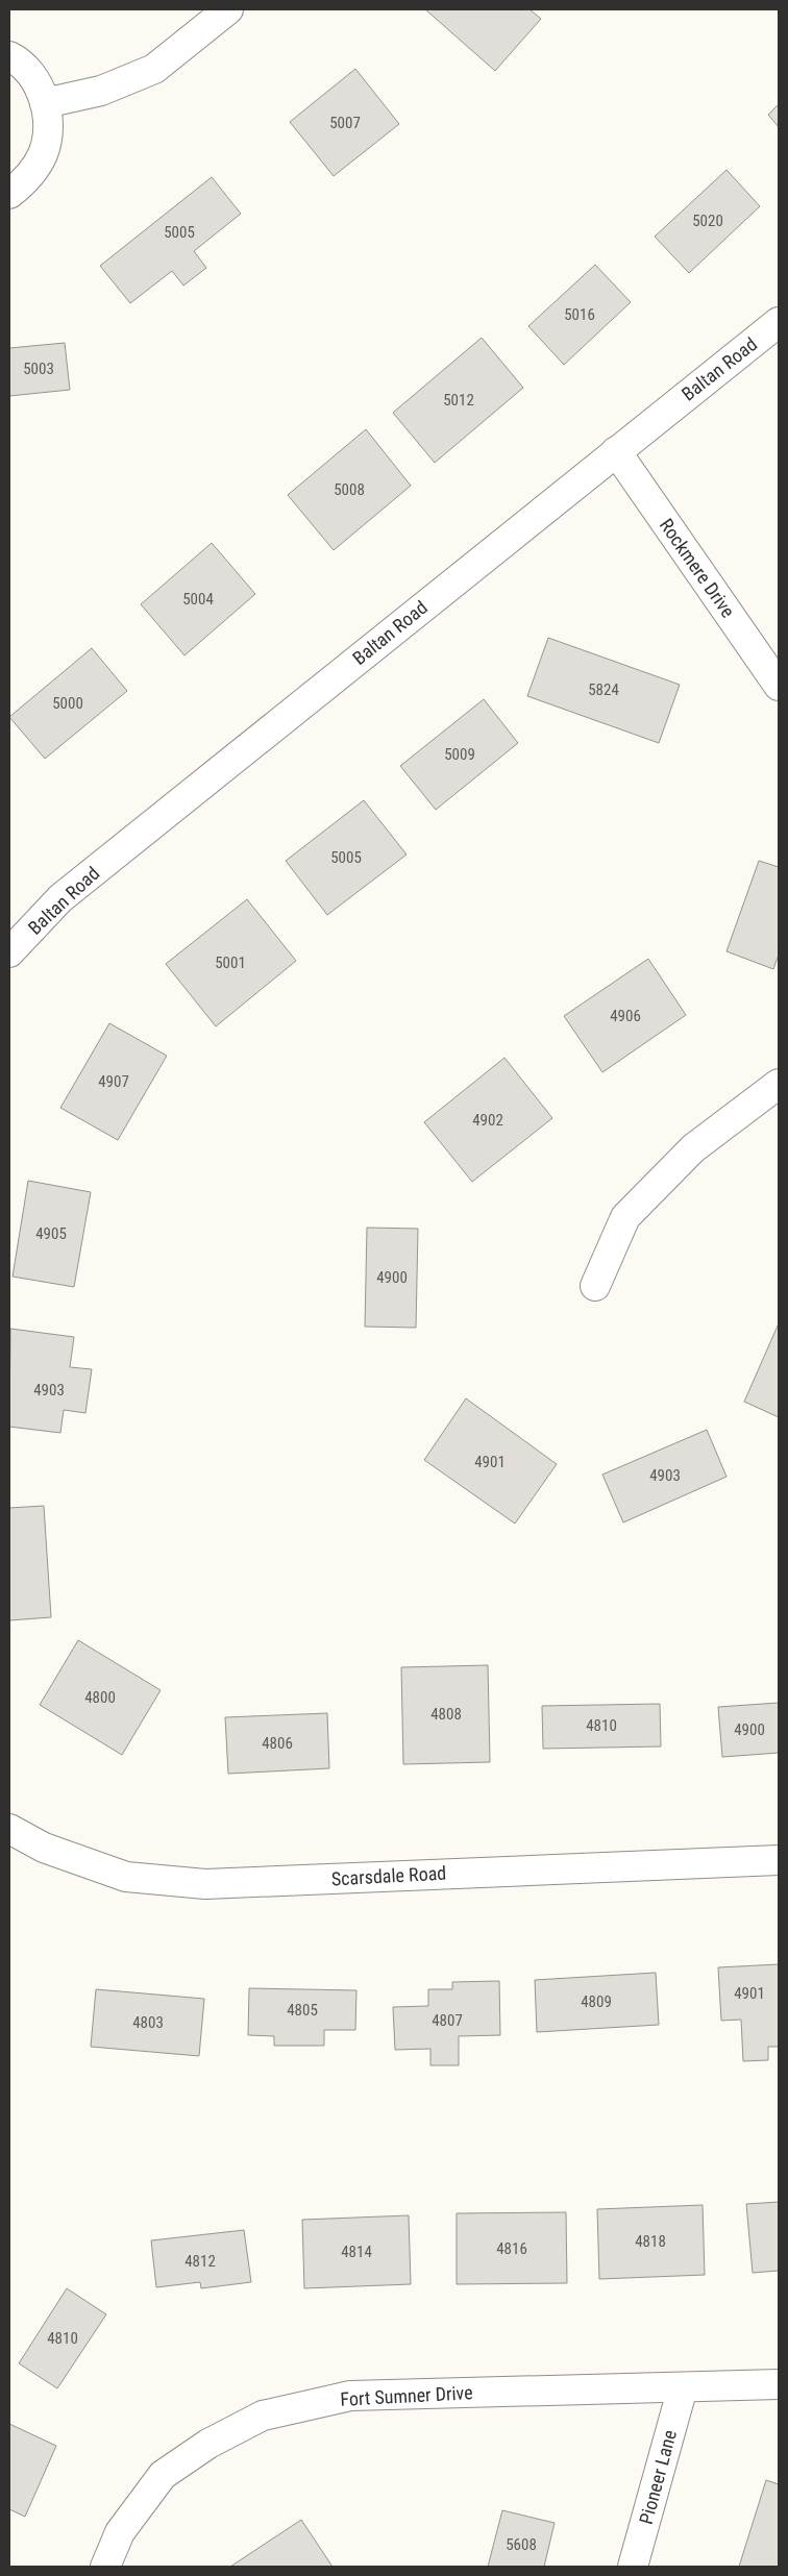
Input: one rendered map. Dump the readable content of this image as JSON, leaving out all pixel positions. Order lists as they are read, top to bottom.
{
  "streets": {
    "street": [
      "Baltan Road",
      "Rockmere Drive",
      "Scarsdale Road",
      "Fort Sumner Drive",
      "Pioneer Lane"
    ]
  },
  "crossings": [
    ["Baltan Road", "Rockmere Drive"],
    ["Fort Sumner Drive", "Pioneer Lane"]
  ],
  "house_numbers": [
    "5007",
    "5020",
    "5005",
    "5016",
    "5003",
    "5012",
    "5008",
    "5004",
    "5824",
    "5000",
    "5009",
    "5005",
    "5001",
    "4906",
    "4907",
    "4902",
    "4905",
    "4900",
    "4903",
    "4901",
    "4903",
    "4800",
    "4808",
    "4810",
    "4900",
    "4806",
    "4901",
    "4809",
    "4805",
    "4807",
    "4803",
    "4818",
    "4816",
    "4814",
    "4812",
    "4810",
    "5608"
  ]
}
